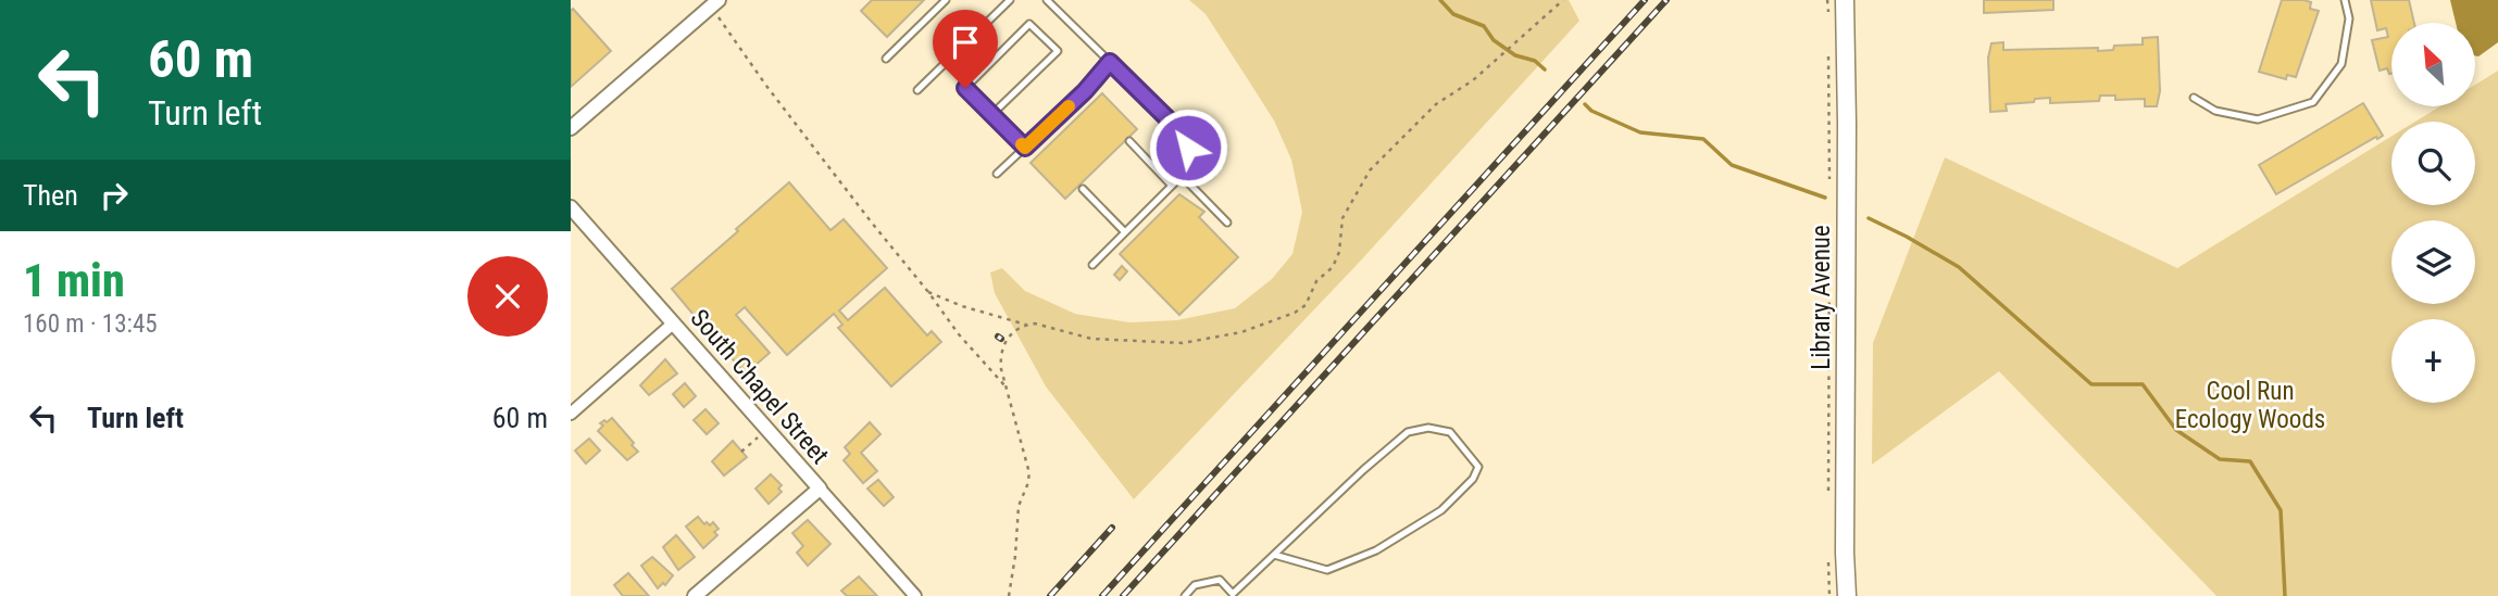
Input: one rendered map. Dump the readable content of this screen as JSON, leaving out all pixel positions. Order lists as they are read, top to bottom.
{
  "streets": {
    "main road": ["Library Avenue"],
    "street": ["South Chapel Street"]
  },
  "parks": ["Cool Run Ecology Woods"],
  "north": "top left",
  "page": {
    "turn": ["60 m", "Turn left"],
    "map_buttons": "+",
    "then": "Then",
    "heading": ["1 min", "160 m · 13:45"],
    "list": [
      {
        "name": "Turn left",
        "value": "60 m"
      }
    ]
  }
}
